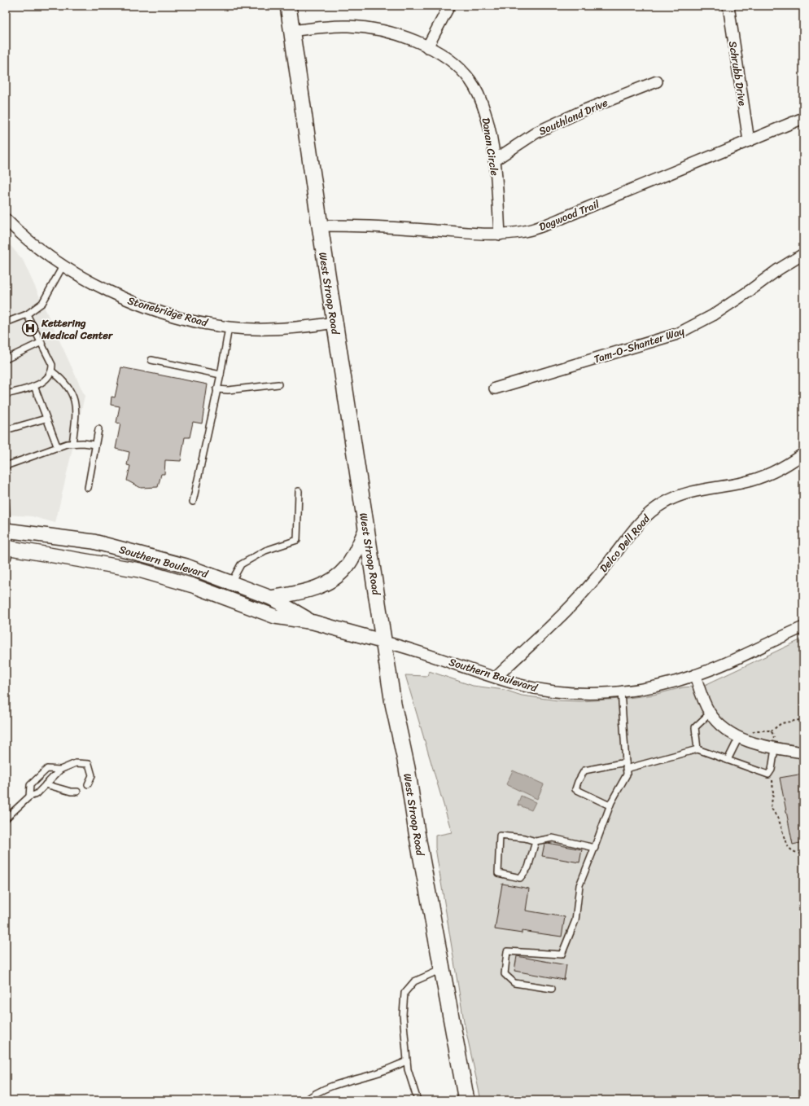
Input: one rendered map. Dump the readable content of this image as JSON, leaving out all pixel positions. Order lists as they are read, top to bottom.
{
  "streets": {
    "main road": ["West Stroop Road"],
    "street": [
      "Schrubb Drive",
      "Southland Drive",
      "Danan Circle",
      "Dogwood Trail",
      "Stonebridge Road",
      "Tam-O-Shanter Way",
      "Delco Dell Road",
      "Southern Boulevard"
    ]
  },
  "crossings": [
    ["Schrubb Drive", "Dogwood Trail"],
    ["Southland Drive", "Danan Circle"],
    ["Danan Circle", "Dogwood Trail"],
    ["Danan Circle", "West Stroop Road"],
    ["Dogwood Trail", "West Stroop Road"],
    ["West Stroop Road", "Stonebridge Road"],
    ["West Stroop Road", "Southern Boulevard"],
    ["Delco Dell Road", "Southern Boulevard"]
  ],
  "places": {
    "hospital": ["Kettering Medical Center"]
  }
}
